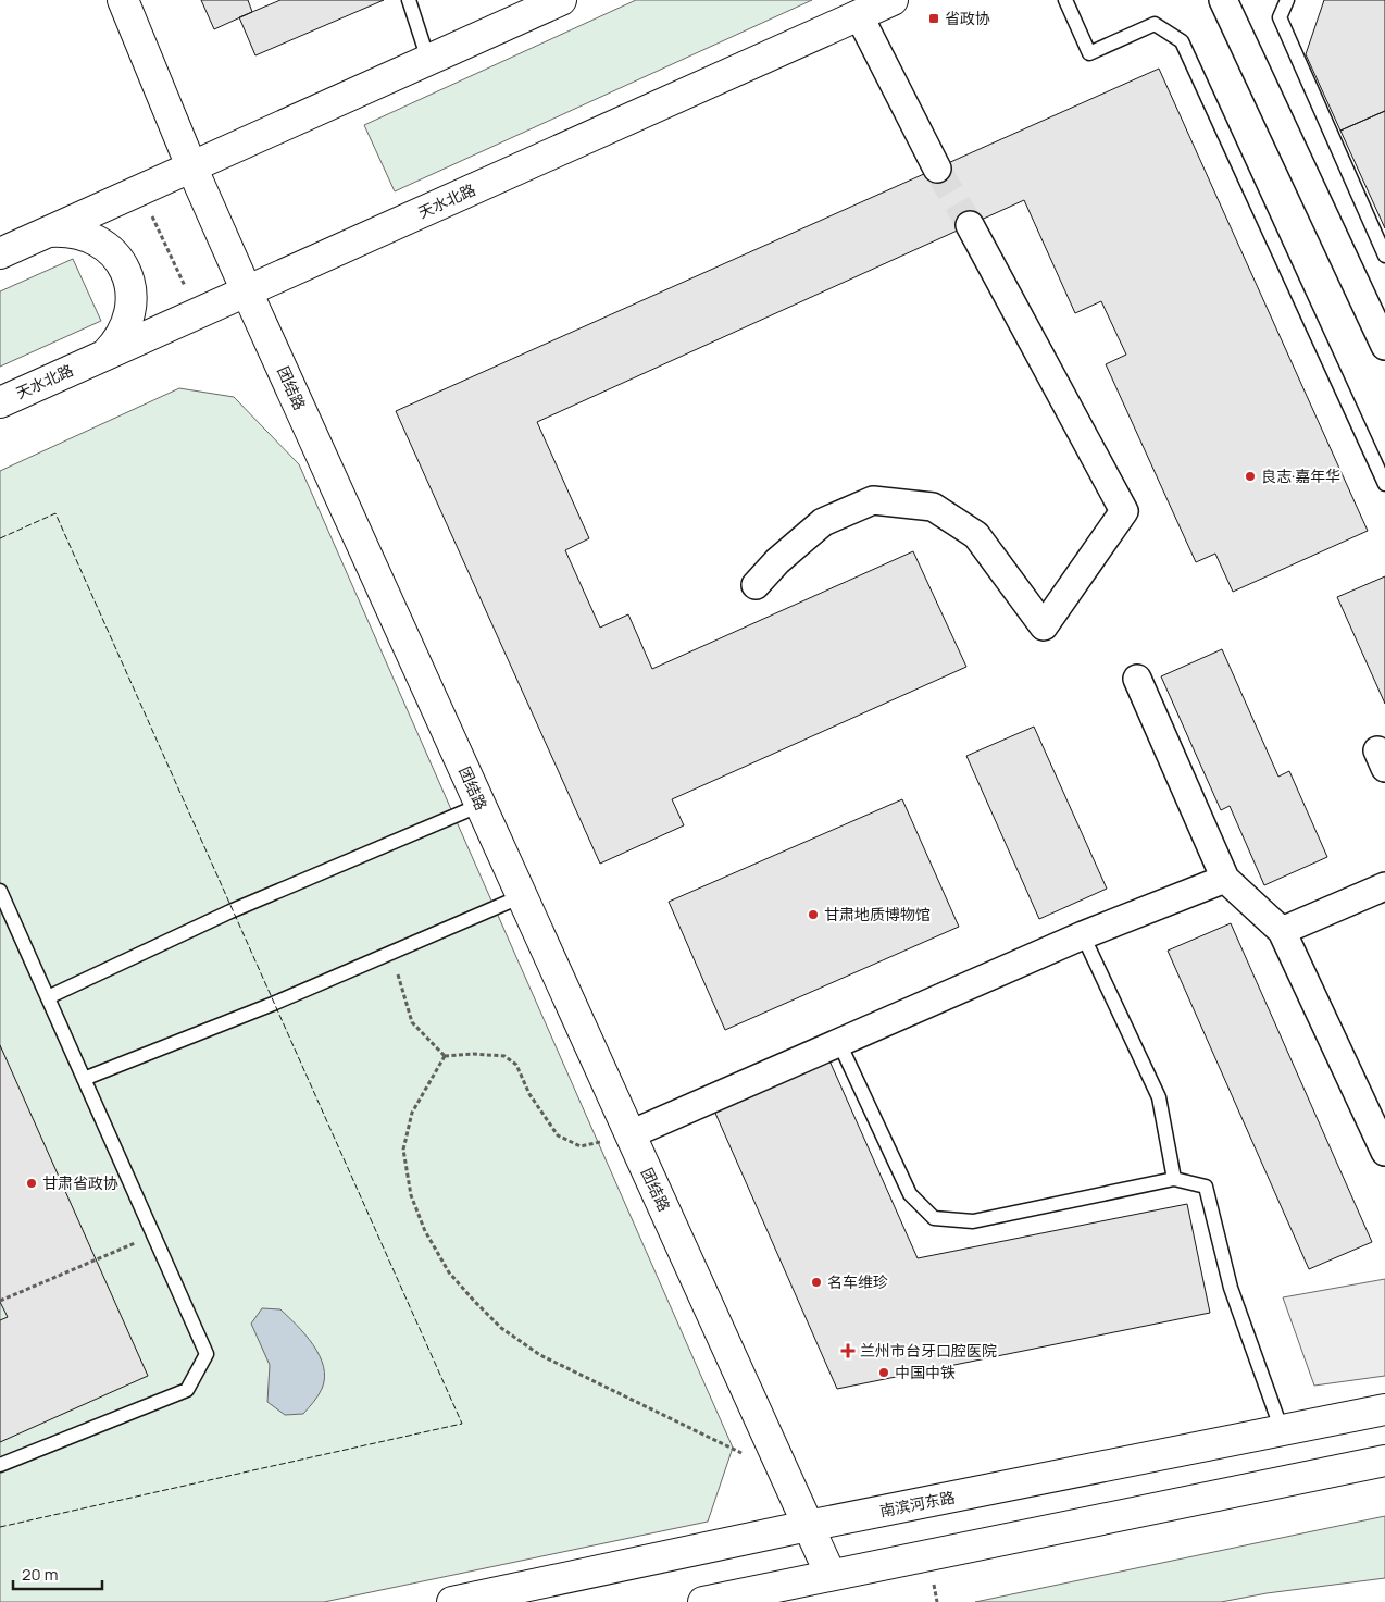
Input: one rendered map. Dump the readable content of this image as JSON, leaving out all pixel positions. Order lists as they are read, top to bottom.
{
  "streets": {
    "main road": ["天水北路", "团结路", "南滨河东路"]
  },
  "crossings": [
    ["天水北路", "团结路"],
    ["团结路", "南滨河东路"]
  ],
  "places": {
    "transit": ["省政协"],
    "other": [
      "良志·嘉年华",
      "甘肃地质博物馆",
      "甘肃省政协",
      "名车维珍",
      "中国中铁"
    ],
    "health": ["兰州市台牙口腔医院"]
  },
  "scale_bar": "20 m"
}
